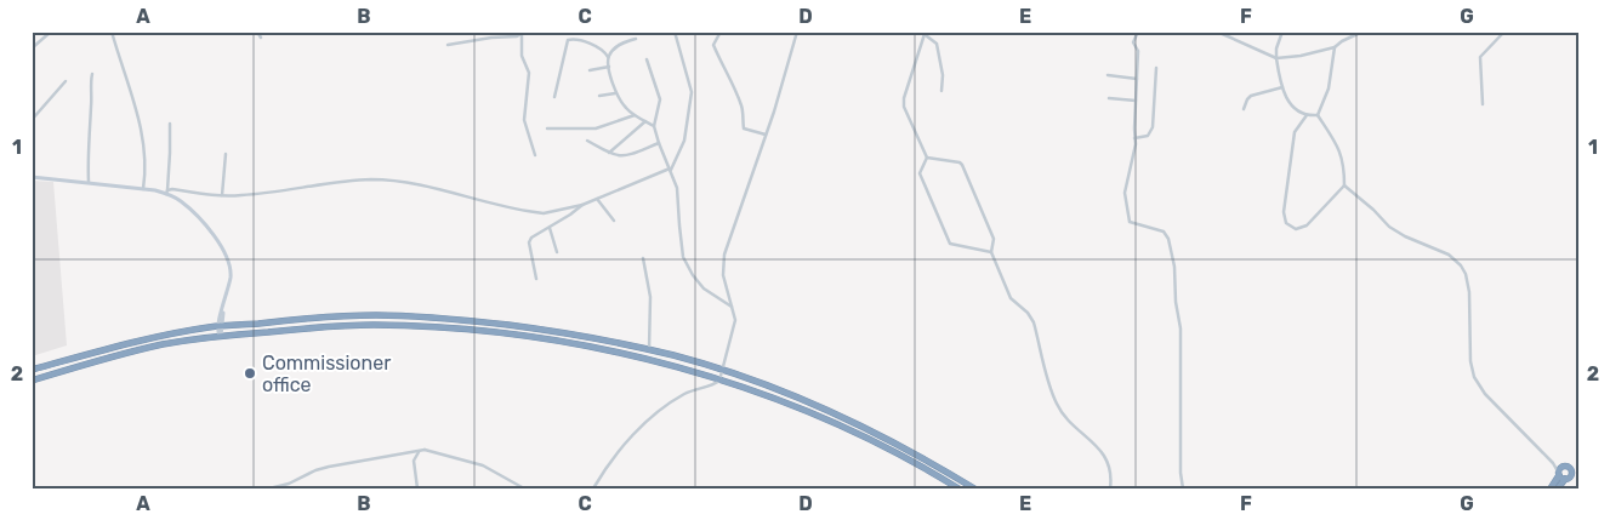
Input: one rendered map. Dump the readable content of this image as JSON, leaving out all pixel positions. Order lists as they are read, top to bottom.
{
  "places": ["Commissioner office"],
  "grid": {
    "columns": [
      "A",
      "B",
      "C",
      "D",
      "E",
      "F",
      "G"
    ],
    "rows": ["1", "2"]
  }
}
